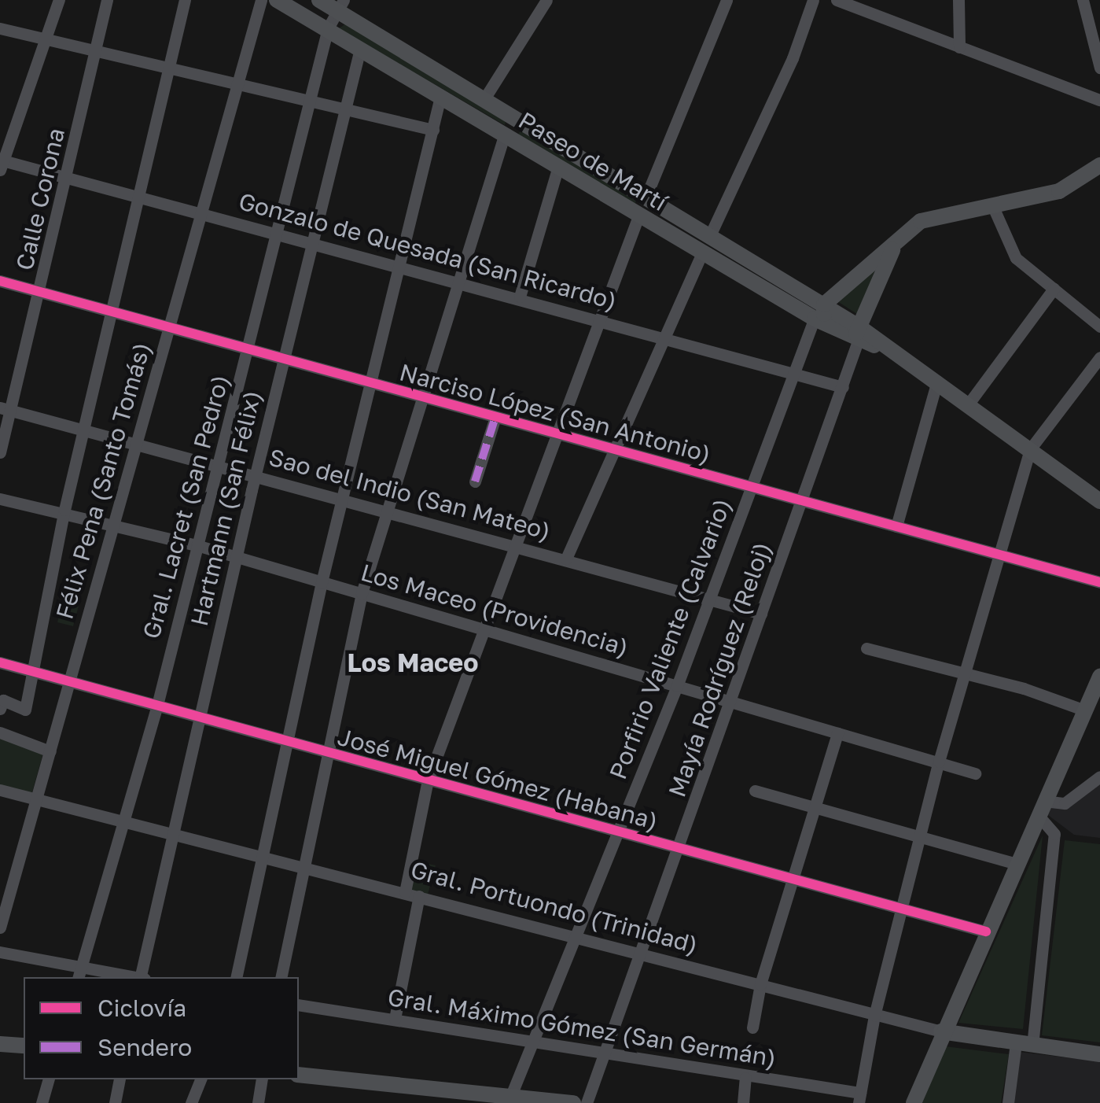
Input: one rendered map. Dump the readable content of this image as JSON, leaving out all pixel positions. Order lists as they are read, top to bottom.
{
  "streets": {
    "main road": ["Paseo de Martí", "Gral. Portuondo (Trinidad)"],
    "street": [
      "Calle Corona",
      "Gonzalo de Quesada (San Ricardo)",
      "Narciso López (San Antonio)",
      "Félix Pena (Santo Tomás)",
      "Sao del Indio (San Mateo)",
      "Gral. Lacret (San Pedro)",
      "Hartmann (San Félix)",
      "Los Maceo (Providencia)",
      "Porfirio Valiente (Calvario)",
      "Mayía Rodríguez (Reloj)",
      "José Miguel Gómez (Habana)",
      "Gral. Máximo Gómez (San Germán)"
    ]
  },
  "crossings": [
    ["Paseo de Martí", "Félix Pena (Santo Tomás)"],
    ["Paseo de Martí", "Gral. Lacret (San Pedro)"],
    ["Paseo de Martí", "Hartmann (San Félix)"],
    ["Paseo de Martí", "Porfirio Valiente (Calvario)"],
    ["Paseo de Martí", "Mayía Rodríguez (Reloj)"],
    ["Calle Corona", "Gonzalo de Quesada (San Ricardo)"],
    ["Calle Corona", "Narciso López (San Antonio)"],
    ["Calle Corona", "Sao del Indio (San Mateo)"],
    ["Gonzalo de Quesada (San Ricardo)", "Félix Pena (Santo Tomás)"],
    ["Gonzalo de Quesada (San Ricardo)", "Gral. Lacret (San Pedro)"],
    ["Gonzalo de Quesada (San Ricardo)", "Hartmann (San Félix)"],
    ["Gonzalo de Quesada (San Ricardo)", "Porfirio Valiente (Calvario)"],
    ["Gonzalo de Quesada (San Ricardo)", "Mayía Rodríguez (Reloj)"],
    ["Narciso López (San Antonio)", "Félix Pena (Santo Tomás)"],
    ["Narciso López (San Antonio)", "Gral. Lacret (San Pedro)"],
    ["Narciso López (San Antonio)", "Hartmann (San Félix)"],
    ["Narciso López (San Antonio)", "Porfirio Valiente (Calvario)"],
    ["Narciso López (San Antonio)", "Mayía Rodríguez (Reloj)"],
    ["Félix Pena (Santo Tomás)", "Sao del Indio (San Mateo)"],
    ["Félix Pena (Santo Tomás)", "Los Maceo (Providencia)"],
    ["Félix Pena (Santo Tomás)", "José Miguel Gómez (Habana)"],
    ["Félix Pena (Santo Tomás)", "Gral. Portuondo (Trinidad)"],
    ["Sao del Indio (San Mateo)", "Gral. Lacret (San Pedro)"],
    ["Sao del Indio (San Mateo)", "Hartmann (San Félix)"],
    ["Sao del Indio (San Mateo)", "Porfirio Valiente (Calvario)"],
    ["Sao del Indio (San Mateo)", "Mayía Rodríguez (Reloj)"],
    ["Gral. Lacret (San Pedro)", "Los Maceo (Providencia)"],
    ["Gral. Lacret (San Pedro)", "José Miguel Gómez (Habana)"],
    ["Gral. Lacret (San Pedro)", "Gral. Portuondo (Trinidad)"],
    ["Hartmann (San Félix)", "Los Maceo (Providencia)"],
    ["Hartmann (San Félix)", "José Miguel Gómez (Habana)"],
    ["Hartmann (San Félix)", "Gral. Portuondo (Trinidad)"],
    ["Los Maceo (Providencia)", "Porfirio Valiente (Calvario)"],
    ["Los Maceo (Providencia)", "Mayía Rodríguez (Reloj)"],
    ["Porfirio Valiente (Calvario)", "José Miguel Gómez (Habana)"],
    ["Porfirio Valiente (Calvario)", "Gral. Portuondo (Trinidad)"],
    ["Porfirio Valiente (Calvario)", "Gral. Máximo Gómez (San Germán)"],
    ["Mayía Rodríguez (Reloj)", "José Miguel Gómez (Habana)"],
    ["Mayía Rodríguez (Reloj)", "Gral. Portuondo (Trinidad)"],
    ["Mayía Rodríguez (Reloj)", "Gral. Máximo Gómez (San Germán)"]
  ],
  "districts": ["Los Maceo"],
  "legend": ["Ciclovía", "Sendero"]
}
